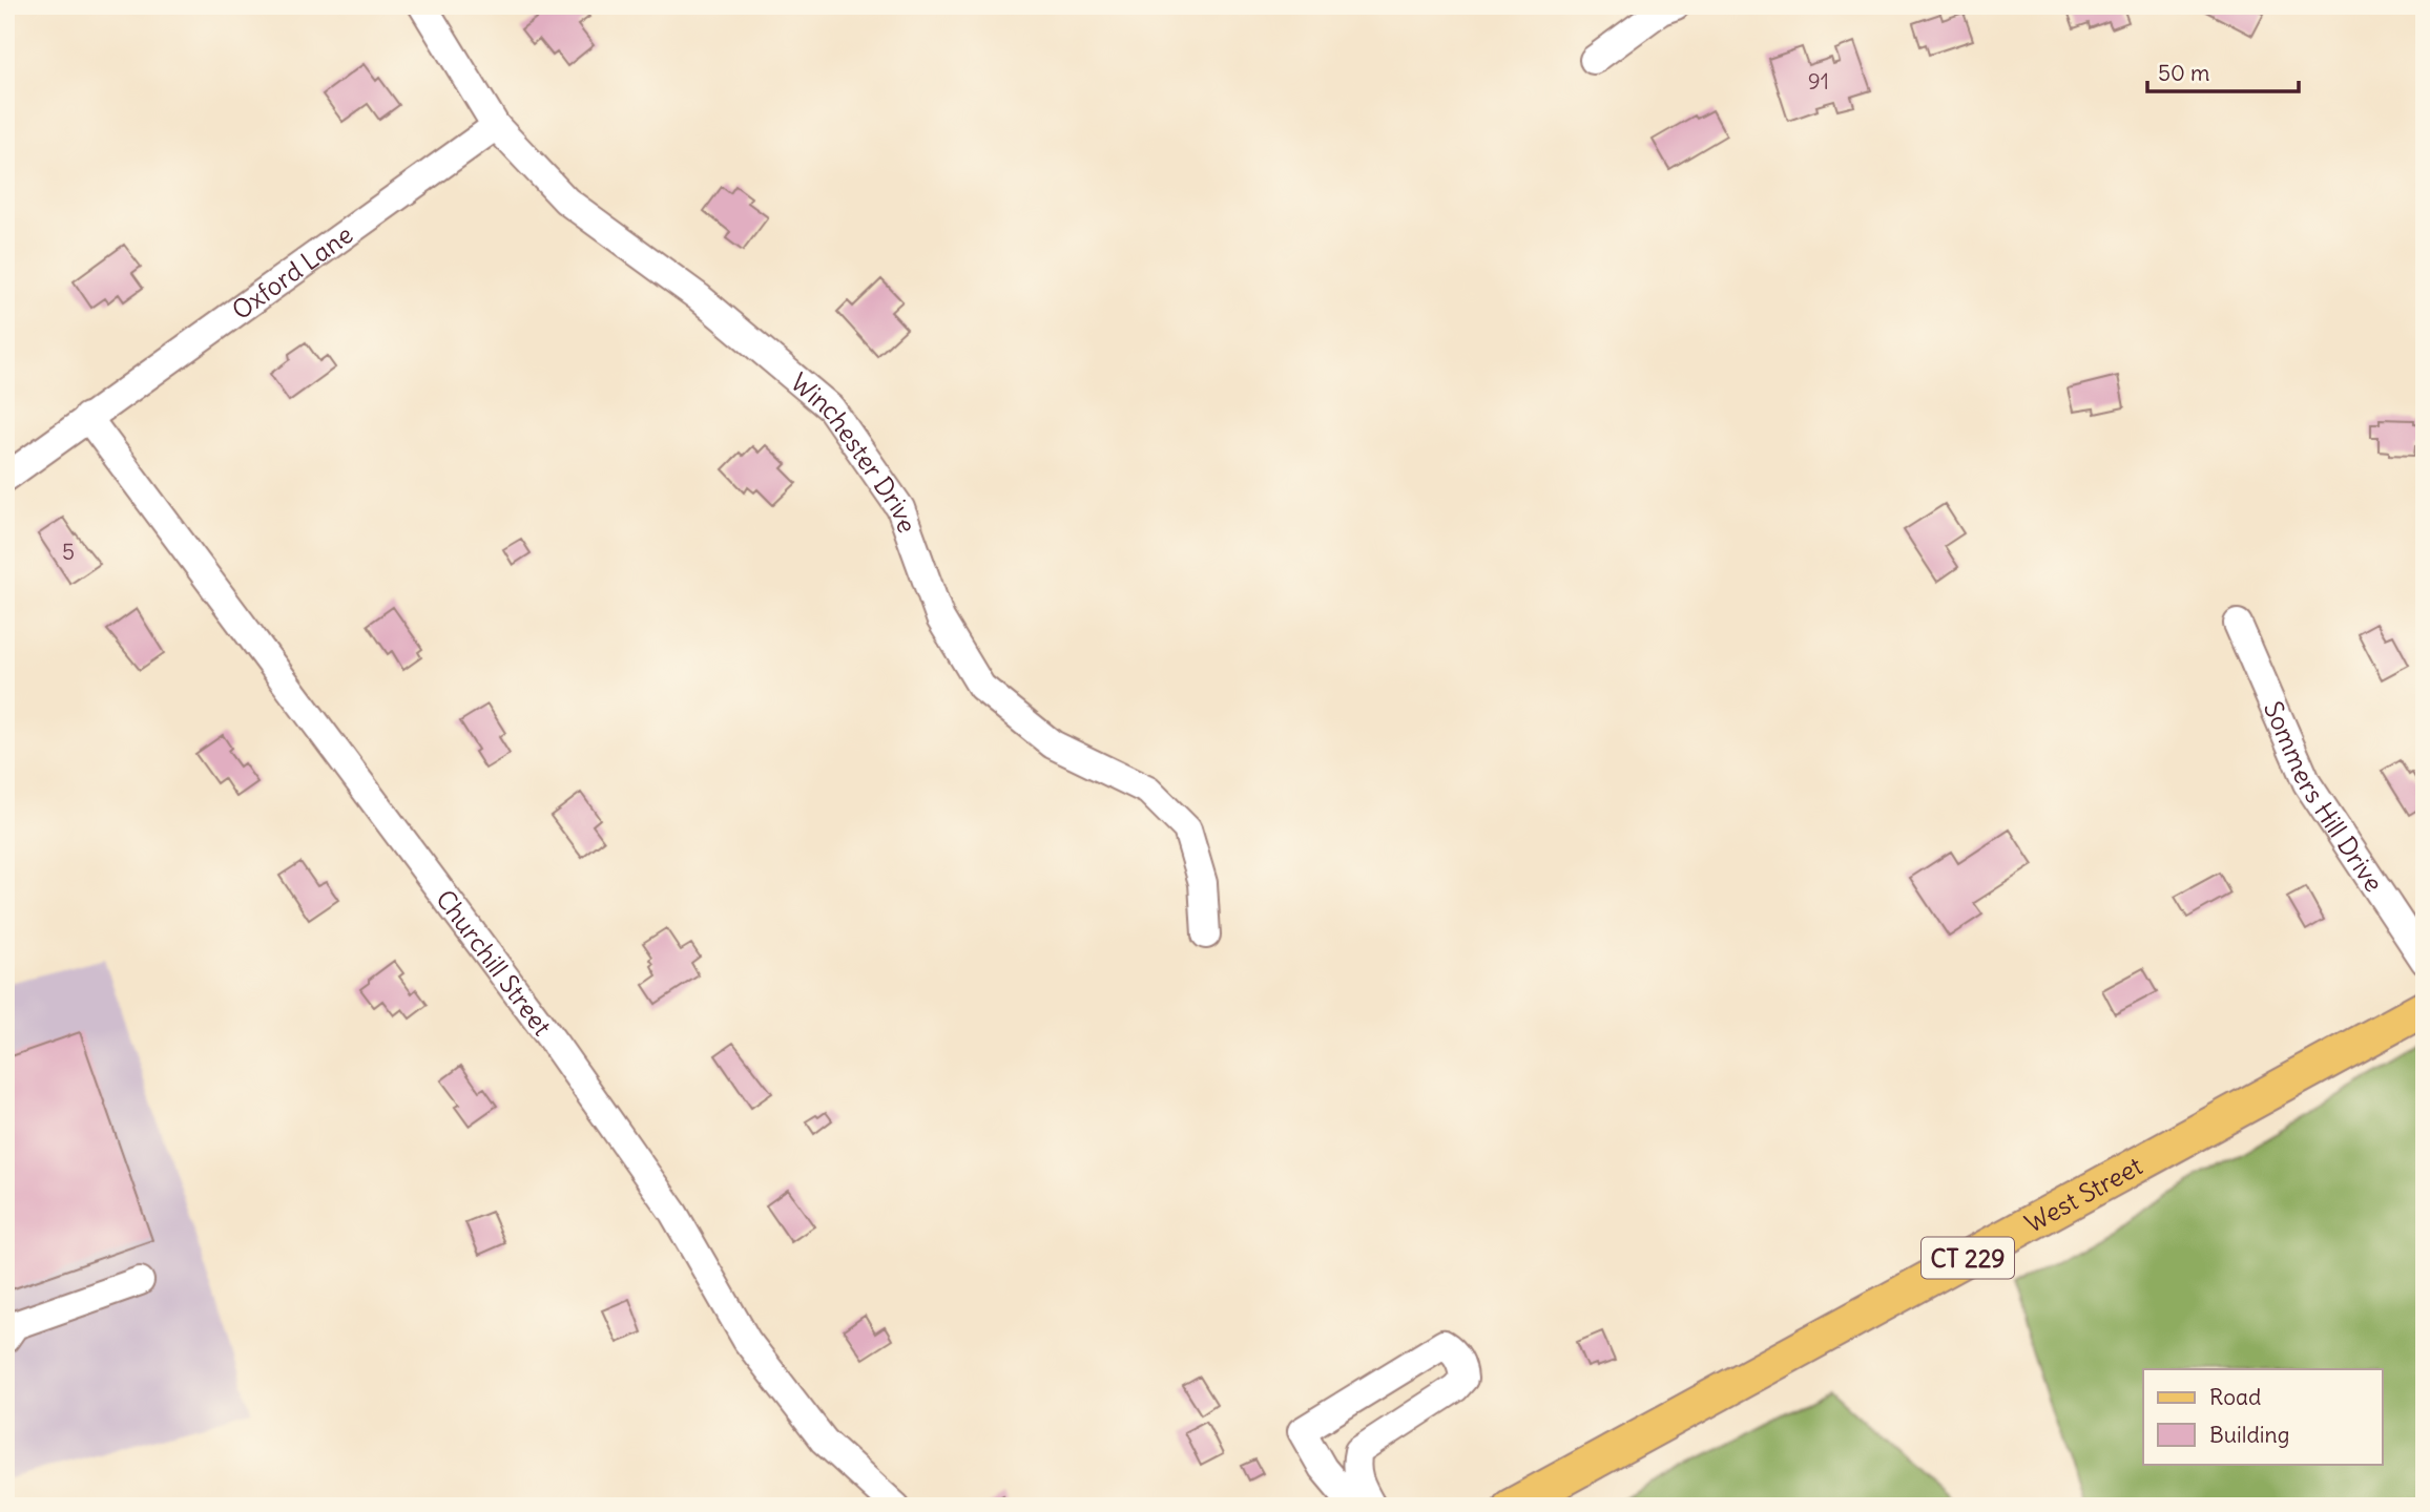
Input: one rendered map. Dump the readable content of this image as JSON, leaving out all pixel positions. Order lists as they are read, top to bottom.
{
  "streets": {
    "main road": ["West Street", "CT 229"],
    "street": [
      "Oxford Lane",
      "Winchester Drive",
      "Sommers Hill Drive",
      "Churchill Street"
    ]
  },
  "crossings": [
    ["Oxford Lane", "Winchester Drive"],
    ["Oxford Lane", "Churchill Street"]
  ],
  "house_numbers": ["91", "5"],
  "legend": ["Road", "Building"],
  "scale_bar": "50 m"
}
